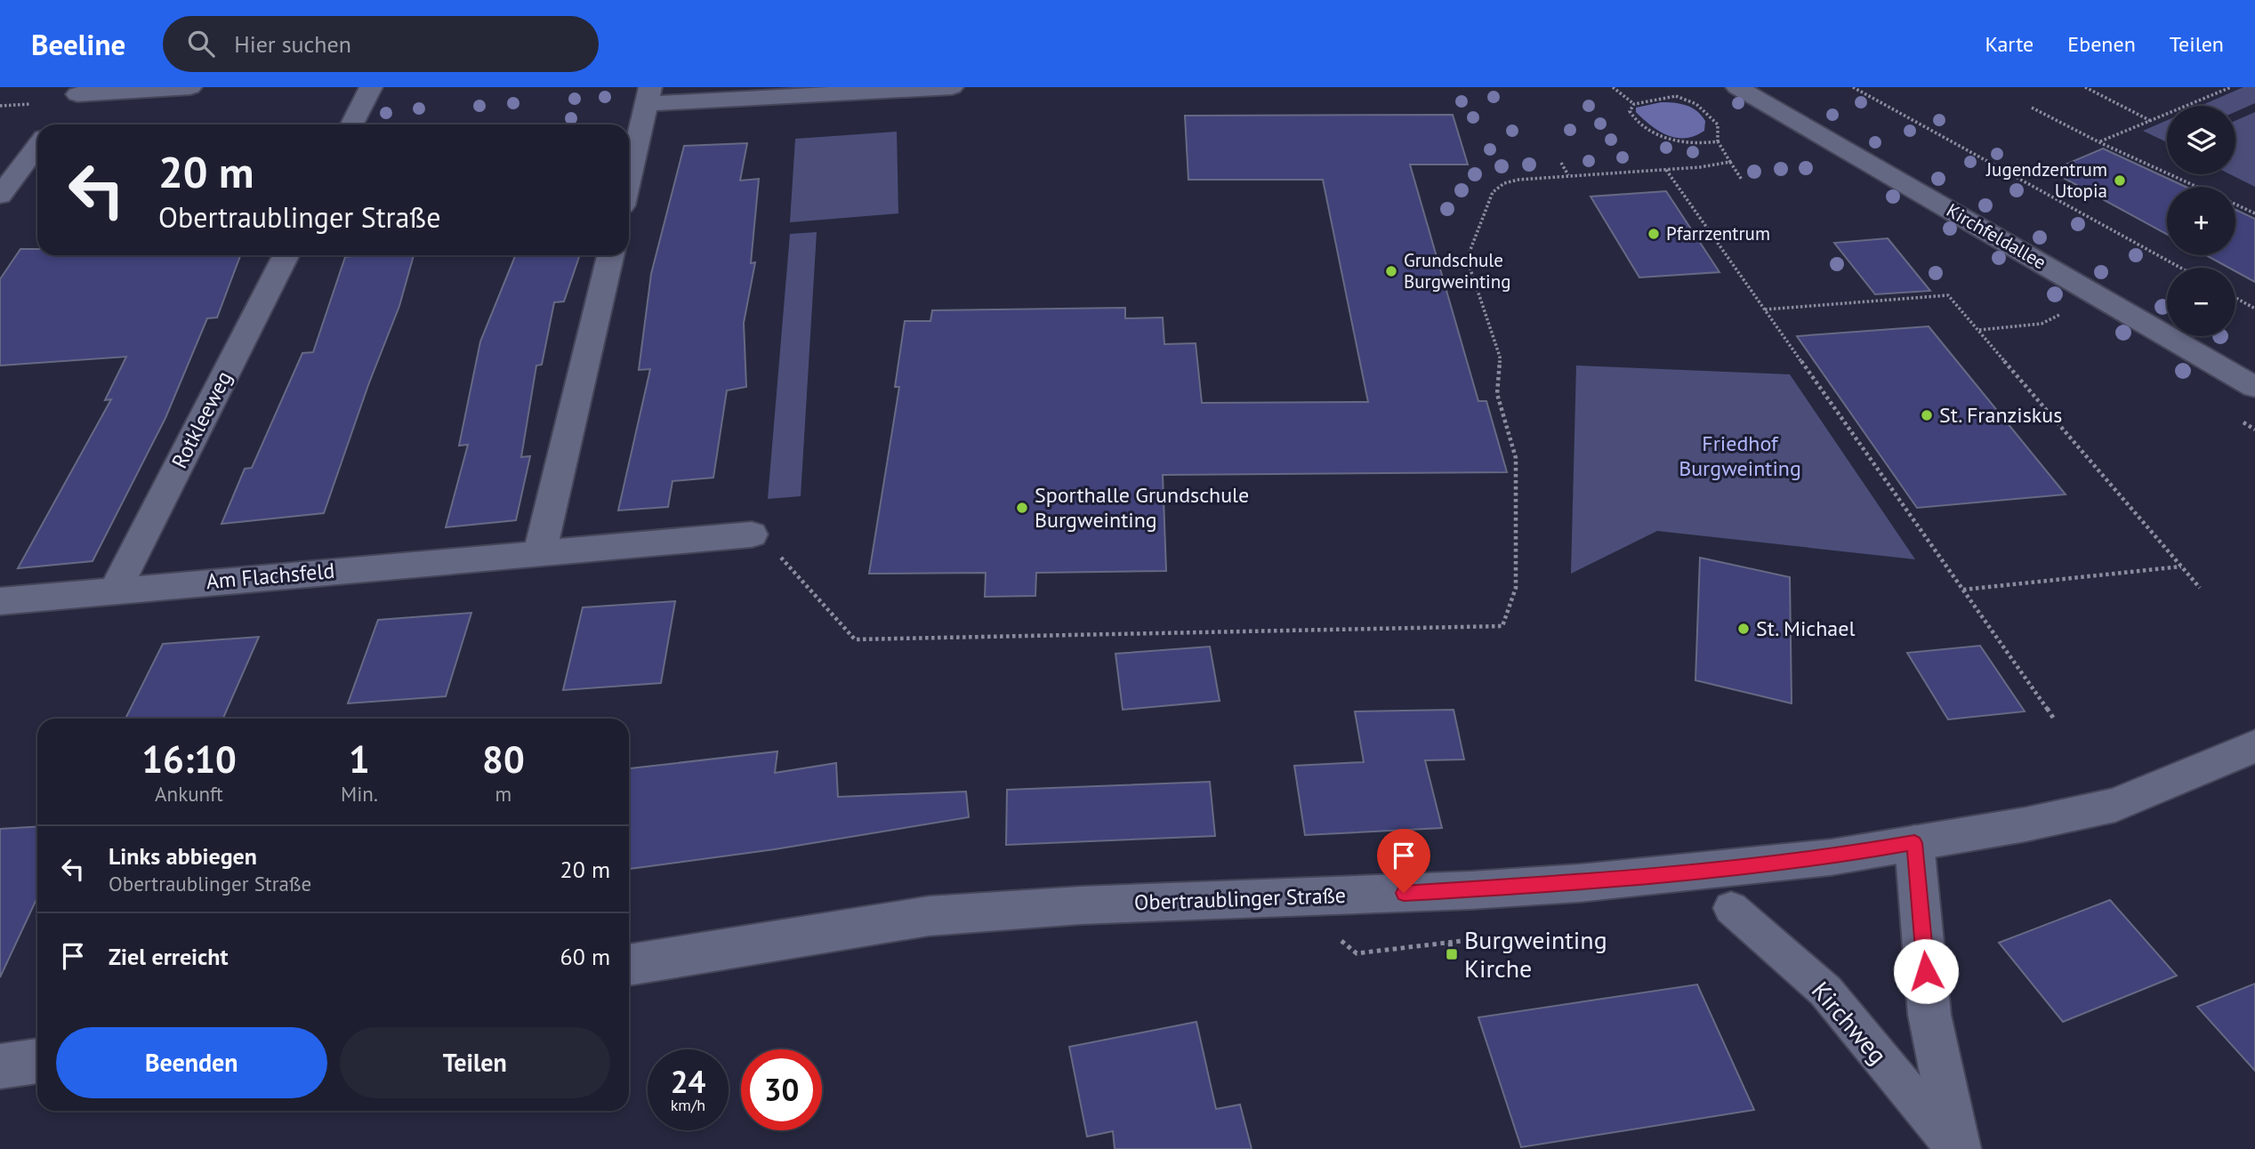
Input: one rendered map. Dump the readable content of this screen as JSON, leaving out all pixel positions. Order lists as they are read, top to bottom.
{
  "streets": {
    "street": [
      "Kirchfeldallee",
      "Rotkleeweg",
      "Am Flachsfeld",
      "Obertraublinger Straße",
      "Kirchweg"
    ]
  },
  "crossings": [
    ["Rotkleeweg", "Am Flachsfeld"],
    ["Obertraublinger Straße", "Kirchweg"]
  ],
  "parks": ["Friedhof Burgweinting"],
  "places": {
    "other": [
      "Jugendzentrum Utopia",
      "Pfarrzentrum",
      "Grundschule Burgweinting",
      "St. Franziskus",
      "Sporthalle Grundschule Burgweinting",
      "St. Michael"
    ],
    "transit": ["Burgweinting Kirche"]
  },
  "page": {
    "header": "Beeline",
    "search": "Hier suchen",
    "nav": ["Karte", "Ebenen", "Teilen"],
    "map_buttons": ["+", "−"],
    "turn": ["20 m", "Obertraublinger Straße"],
    "eta": [
      "16:10",
      "Ankunft",
      "1",
      "Min.",
      "80",
      "m"
    ],
    "list": [
      {
        "name": "Links abbiegen",
        "note": "Obertraublinger Straße",
        "value": "20 m"
      },
      {
        "name": "Ziel erreicht",
        "value": "60 m"
      }
    ],
    "buttons": ["Beenden", "Teilen"],
    "speed": "24 km/h",
    "limit": "30"
  }
}
